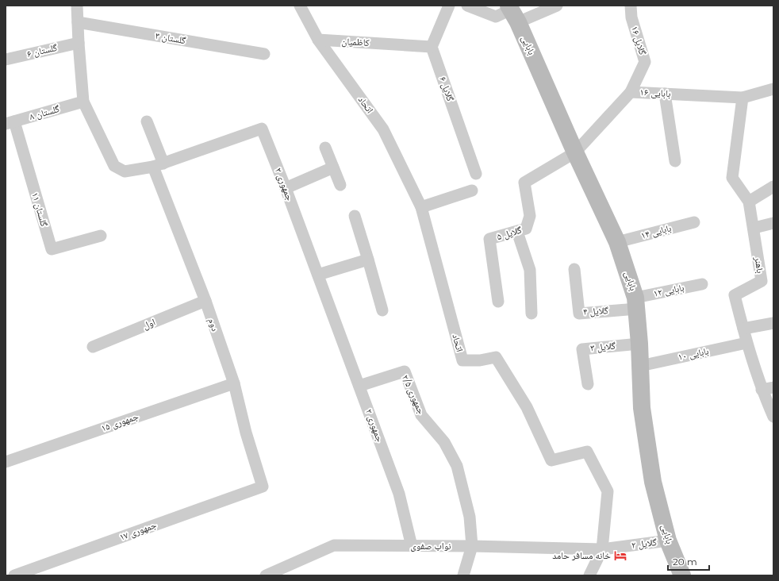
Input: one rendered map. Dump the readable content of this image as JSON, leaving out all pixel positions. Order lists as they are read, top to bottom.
{
  "streets": {
    "main road": ["بابایی"],
    "street": [
      "گلستان ۳",
      "گلایل ۱۶",
      "کاظمیان",
      "گلستان ۶",
      "گلایل ۶",
      "بابایی ۱۶",
      "اتحاد",
      "گلستان ۸",
      "جمهوری ۲",
      "گلستان ۱۱",
      "بابایی ۱۴",
      "گلایل ۵",
      "باهنر",
      "بابایی ۱۲",
      "گلایل ۴",
      "اول",
      "دوم",
      "گلایل ۳",
      "بابایی ۱۰",
      "جمهوری ۲/۵",
      "جمهوری ۱۵",
      "جمهوری ۱۷",
      "گلایل ۲",
      "نواب صفوی"
    ]
  },
  "crossings": [
    ["گلستان ۳", "جمهوری ۲"],
    ["گلایل ۱۶", "بابایی ۱۶"],
    ["کاظمیان", "گلایل ۶"],
    ["کاظمیان", "اتحاد"],
    ["بابایی", "بابایی ۱۶"],
    ["بابایی", "بابایی ۱۴"],
    ["بابایی", "گلایل ۵"],
    ["بابایی", "بابایی ۱۲"],
    ["بابایی", "گلایل ۴"],
    ["بابایی", "گلایل ۳"],
    ["بابایی", "بابایی ۱۰"],
    ["بابایی", "گلایل ۲"],
    ["گلستان ۶", "جمهوری ۲"],
    ["بابایی ۱۶", "گلایل ۵"],
    ["بابایی ۱۶", "باهنر"],
    ["اتحاد", "گلایل ۲"],
    ["اتحاد", "نواب صفوی"],
    ["گلستان ۸", "جمهوری ۲"],
    ["گلستان ۸", "گلستان ۱۱"],
    ["جمهوری ۲", "دوم"],
    ["جمهوری ۲", "جمهوری ۲/۵"],
    ["جمهوری ۲", "نواب صفوی"],
    ["باهنر", "بابایی ۱۰"],
    ["بابایی ۱۲", "گلایل ۴"],
    ["اول", "دوم"],
    ["دوم", "جمهوری ۱۵"],
    ["دوم", "جمهوری ۱۷"],
    ["جمهوری ۲/۵", "نواب صفوی"],
    ["گلایل ۲", "نواب صفوی"]
  ],
  "places": {
    "hotel": ["خانه مسافر حامد"]
  },
  "scale_bar": "20 m"
}
